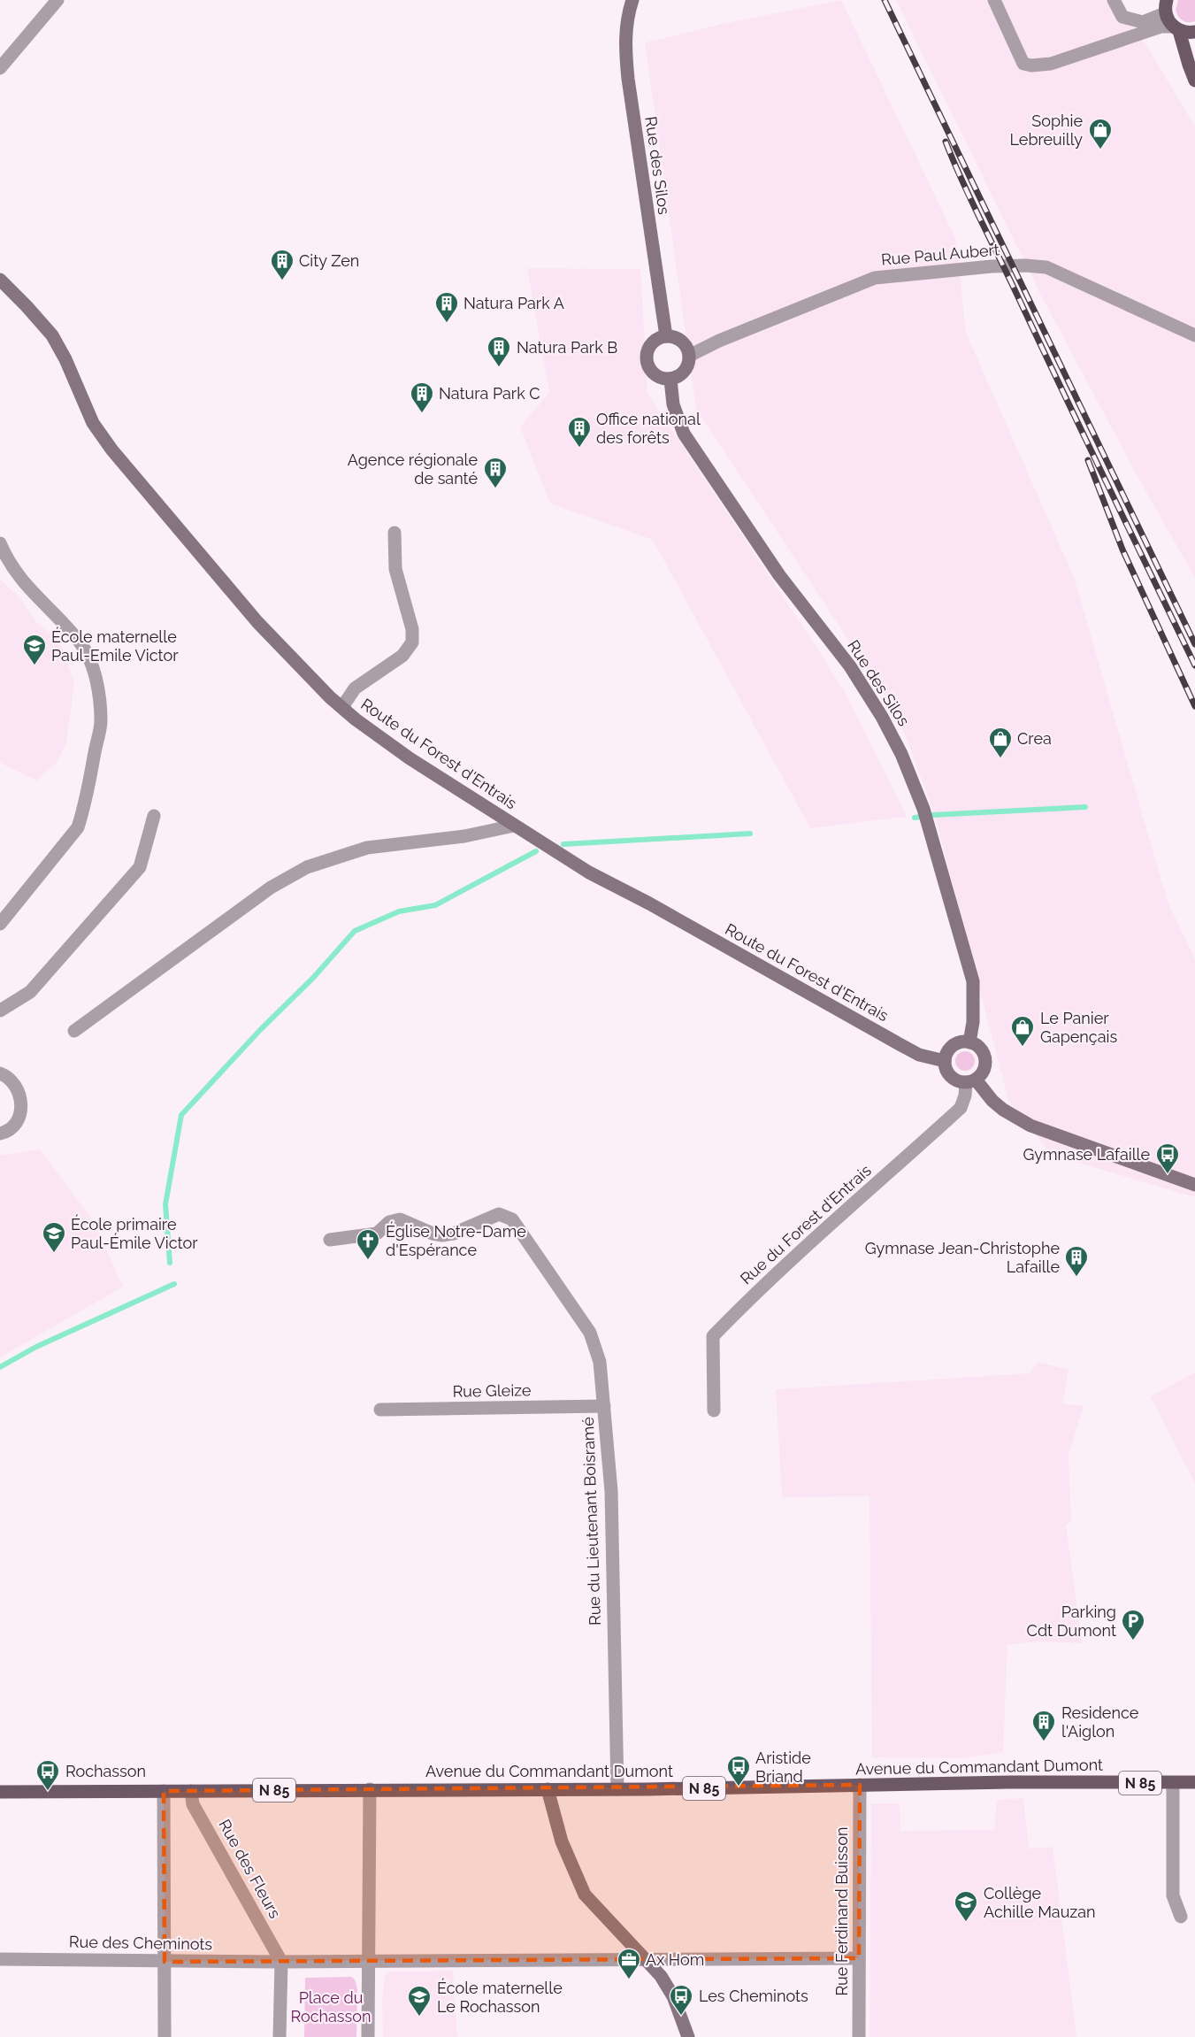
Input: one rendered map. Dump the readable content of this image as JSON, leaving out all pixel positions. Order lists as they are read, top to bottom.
{
  "streets": {
    "main road": ["Avenue du Commandant Dumont", "N 85"],
    "street": [
      "Rue des Silos",
      "Rue Paul Aubert",
      "Route du Forest d'Entrais",
      "Rue du Forest d'Entrais",
      "Rue Gleize",
      "Rue du Lieutenant Boisramé",
      "Rue des Fleurs",
      "Rue Ferdinand Buisson",
      "Rue des Cheminots"
    ]
  },
  "crossings": [
    ["Rue des Silos", "Rue Paul Aubert"],
    ["Rue des Silos", "Route du Forest d'Entrais"],
    ["Rue des Silos", "Rue du Forest d'Entrais"],
    ["Route du Forest d'Entrais", "Rue du Forest d'Entrais"],
    ["Rue Gleize", "Rue du Lieutenant Boisramé"],
    ["Rue du Lieutenant Boisramé", "Avenue du Commandant Dumont"],
    ["Avenue du Commandant Dumont", "Rue des Fleurs"],
    ["Avenue du Commandant Dumont", "Rue Ferdinand Buisson"],
    ["Rue des Fleurs", "Rue des Cheminots"]
  ],
  "parks": ["Place du Rochasson"],
  "places": {
    "shop": ["Sophie Lebreuilly", "Crea", "Le Panier Gapençais"],
    "building": [
      "City Zen",
      "Natura Park A",
      "Natura Park B",
      "Natura Park C",
      "Office national des forêts",
      "Agence régionale de santé",
      "Gymnase Jean-Christophe Lafaille",
      "Residence l'Aiglon"
    ],
    "school or university": [
      "École maternelle Paul-Emile Victor",
      "École primaire Paul-Émile Victor",
      "Collège Achille Mauzan",
      "École maternelle Le Rochasson"
    ],
    "bus stop": [
      "Gymnase Lafaille",
      "Aristide Briand",
      "Rochasson",
      "Les Cheminots"
    ],
    "church": ["Église Notre-Dame d'Espérance"],
    "parking": ["Parking Cdt Dumont"],
    "office": ["Ax Hom"]
  }
}
